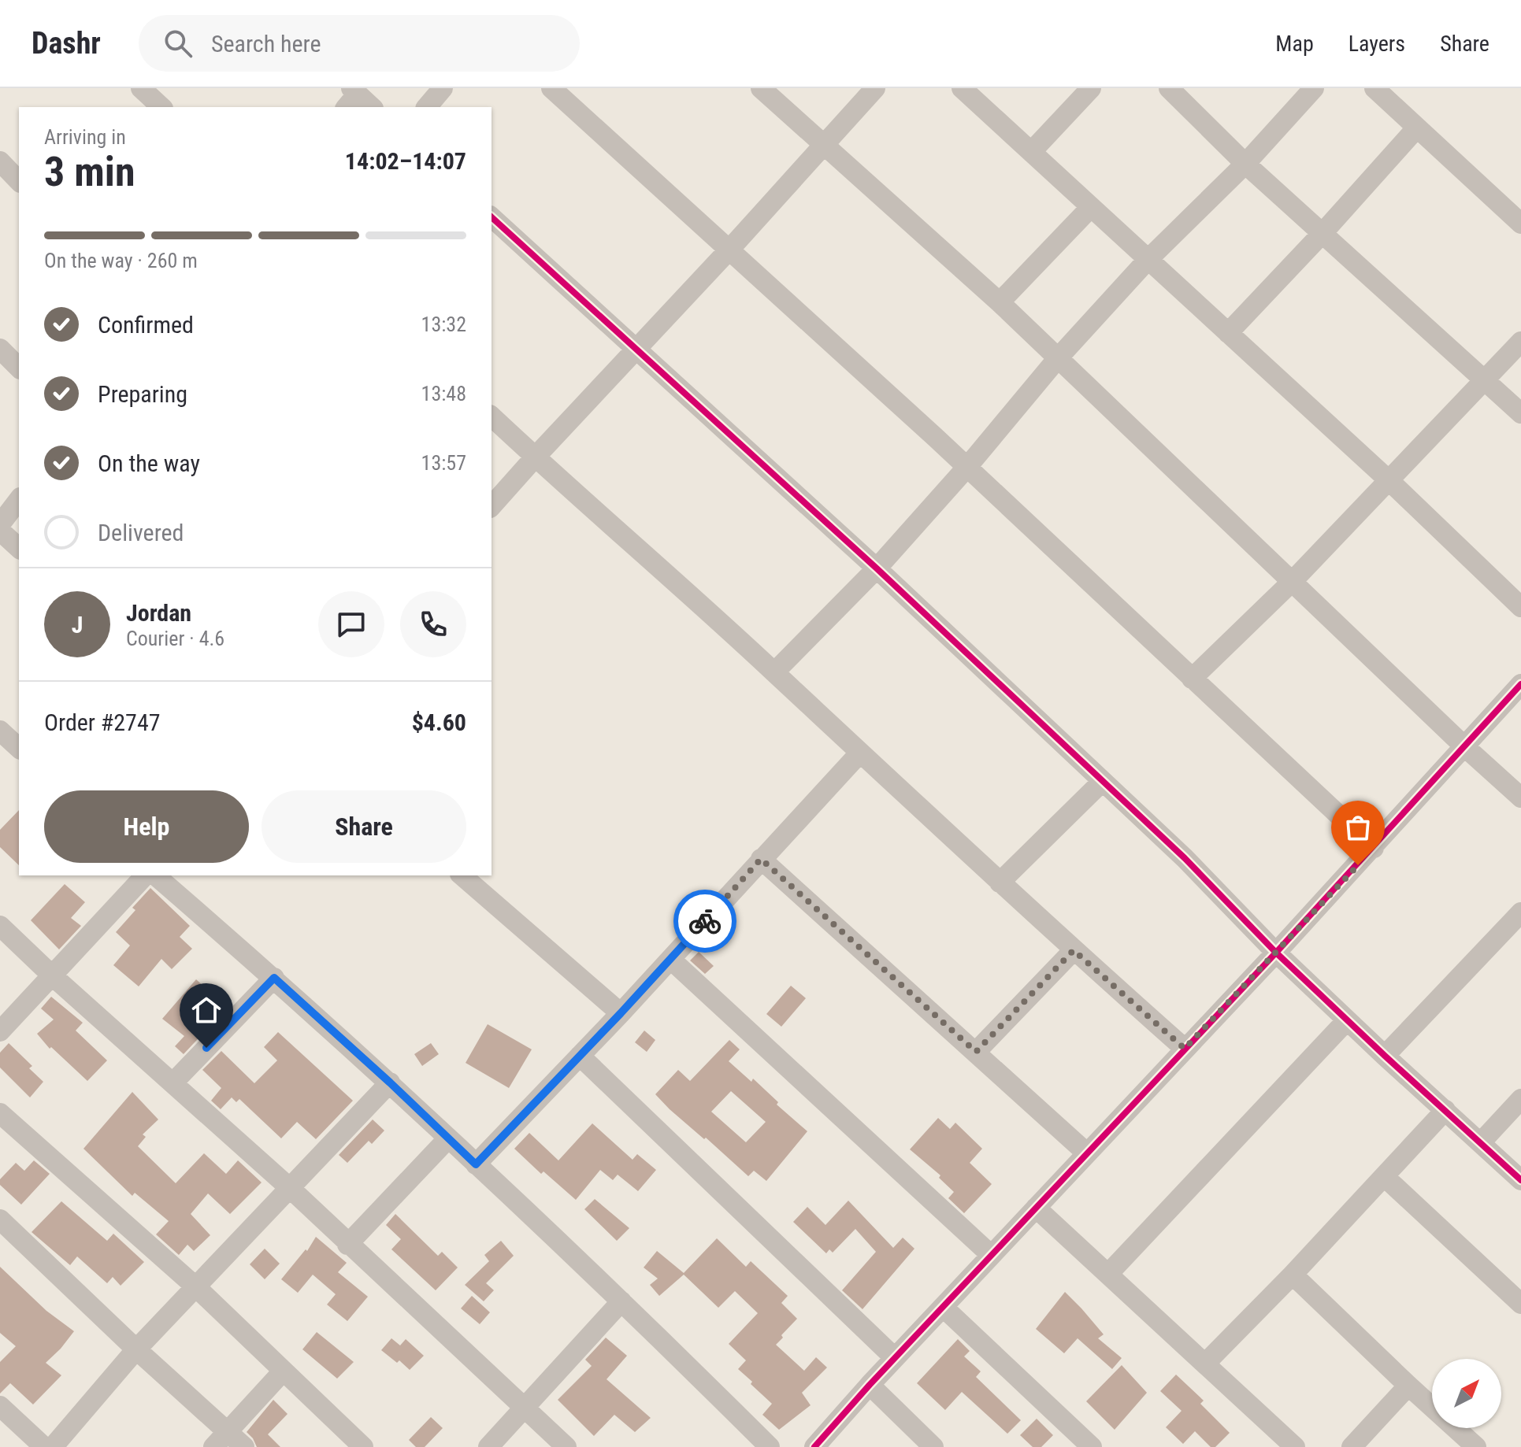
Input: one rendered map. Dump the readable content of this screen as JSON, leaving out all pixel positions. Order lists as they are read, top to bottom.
{
  "north": "top right",
  "page": {
    "header": "Dashr",
    "search": "Search here",
    "nav": ["Map", "Layers", "Share"],
    "heading": ["3 min", "Arriving in", "14:02–14:07"],
    "panel": [
      "Jordan",
      "Courier · 4.6",
      "Order #2747",
      "$4.60"
    ],
    "bar": "On the way · 260 m",
    "list": [
      ["Confirmed", "13:32"],
      ["Preparing", "13:48"],
      ["On the way", "13:57"],
      "Delivered"
    ],
    "round": "J",
    "buttons": ["Help", "Share"]
  }
}
